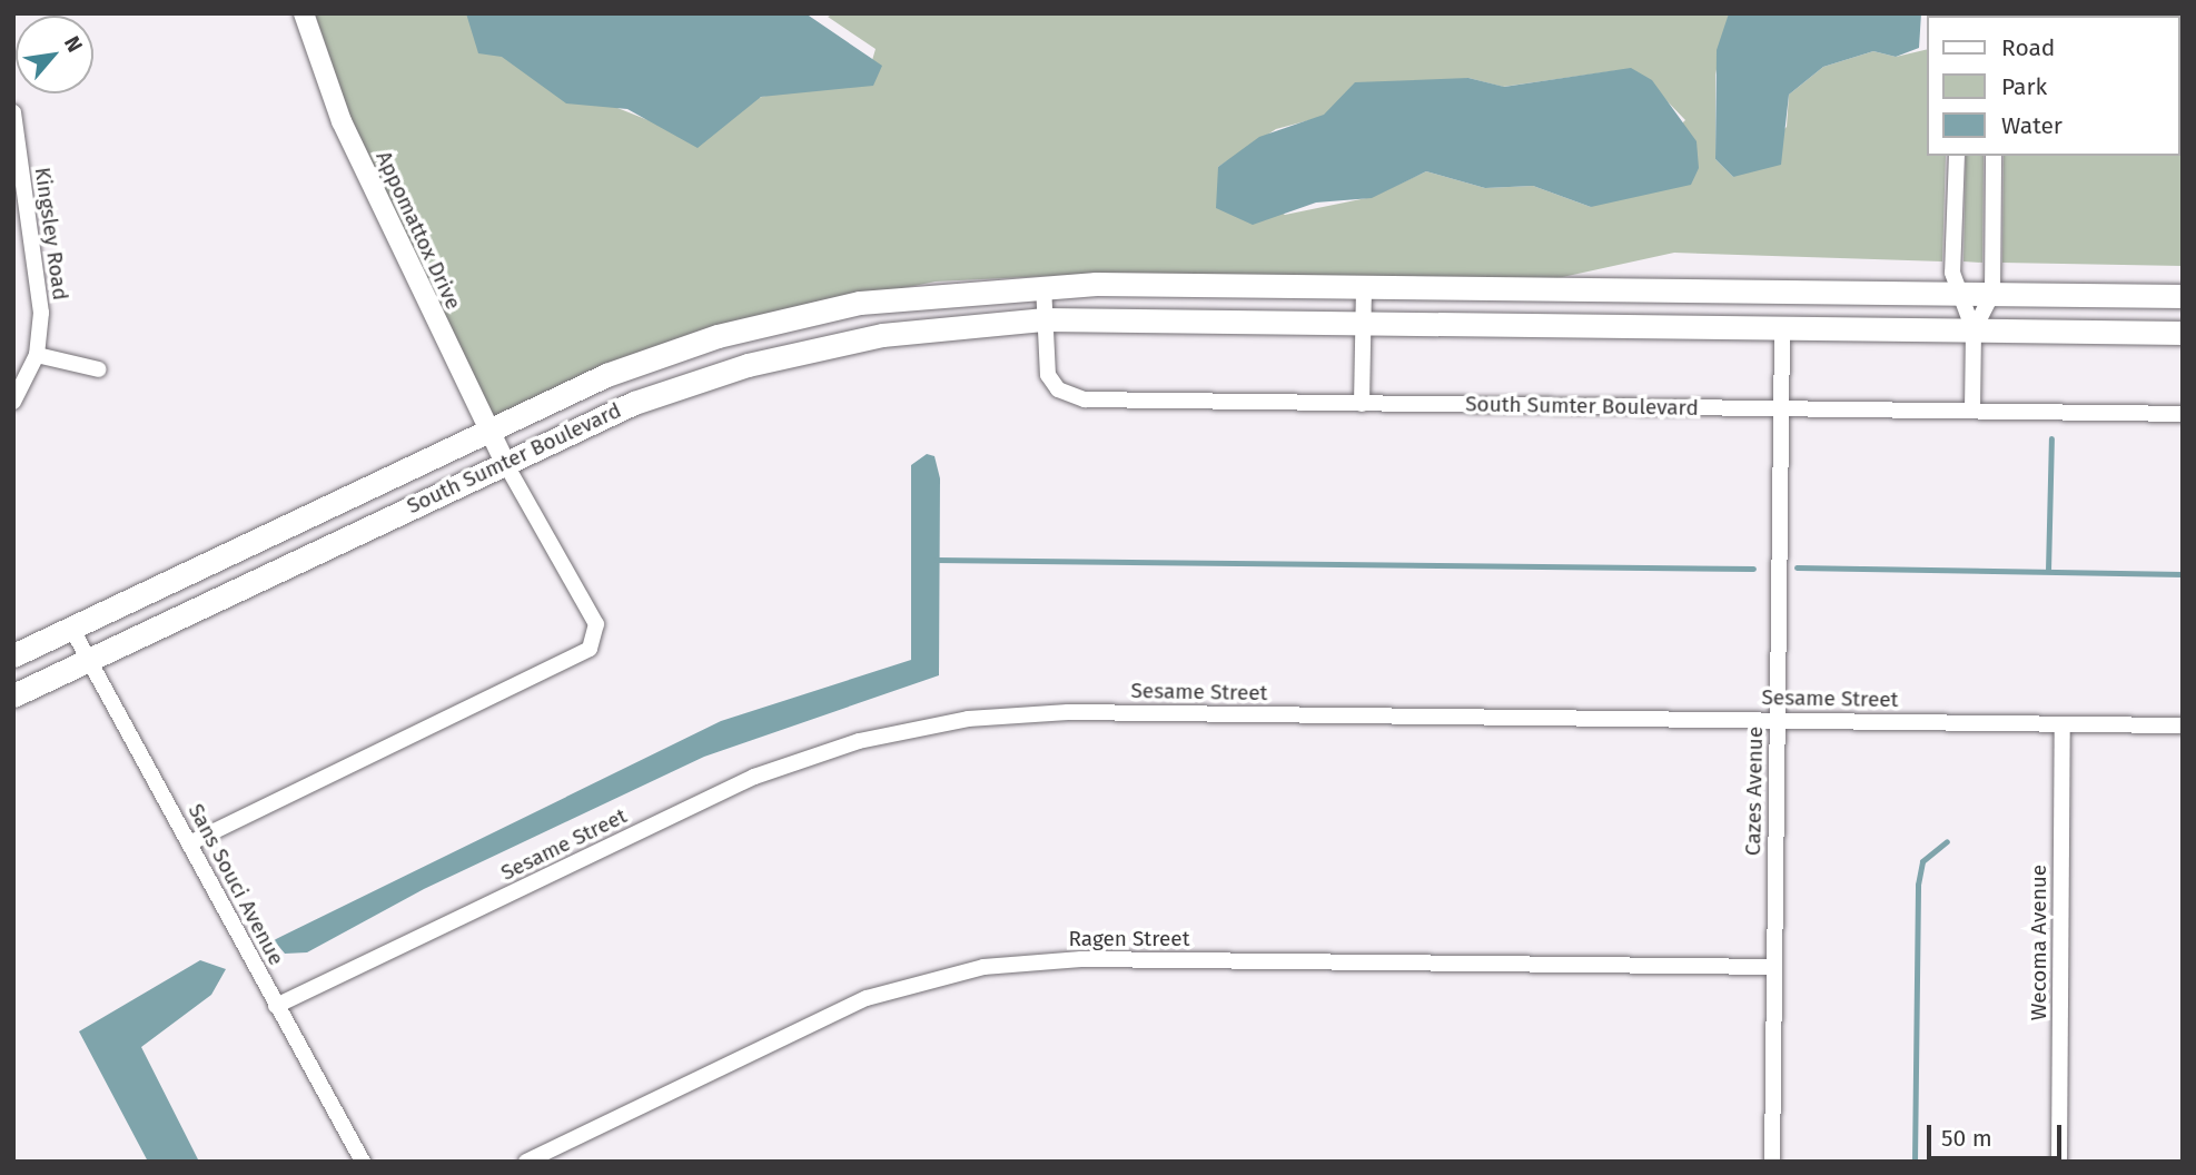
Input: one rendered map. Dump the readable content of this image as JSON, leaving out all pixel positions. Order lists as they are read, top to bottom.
{
  "streets": {
    "main road": ["South Sumter Boulevard"],
    "street": [
      "Appomattox Drive",
      "Kingsley Road",
      "Sesame Street",
      "Cazes Avenue",
      "Sans Souci Avenue",
      "Ragen Street",
      "Wecoma Avenue"
    ]
  },
  "crossings": [
    ["Appomattox Drive", "South Sumter Boulevard"],
    ["South Sumter Boulevard", "Cazes Avenue"],
    ["South Sumter Boulevard", "Sans Souci Avenue"],
    ["Sesame Street", "Cazes Avenue"],
    ["Sesame Street", "Sans Souci Avenue"],
    ["Sesame Street", "Wecoma Avenue"],
    ["Cazes Avenue", "Ragen Street"]
  ],
  "legend": ["Road", "Park", "Water"],
  "scale_bar": "50 m",
  "north": "top right"
}
